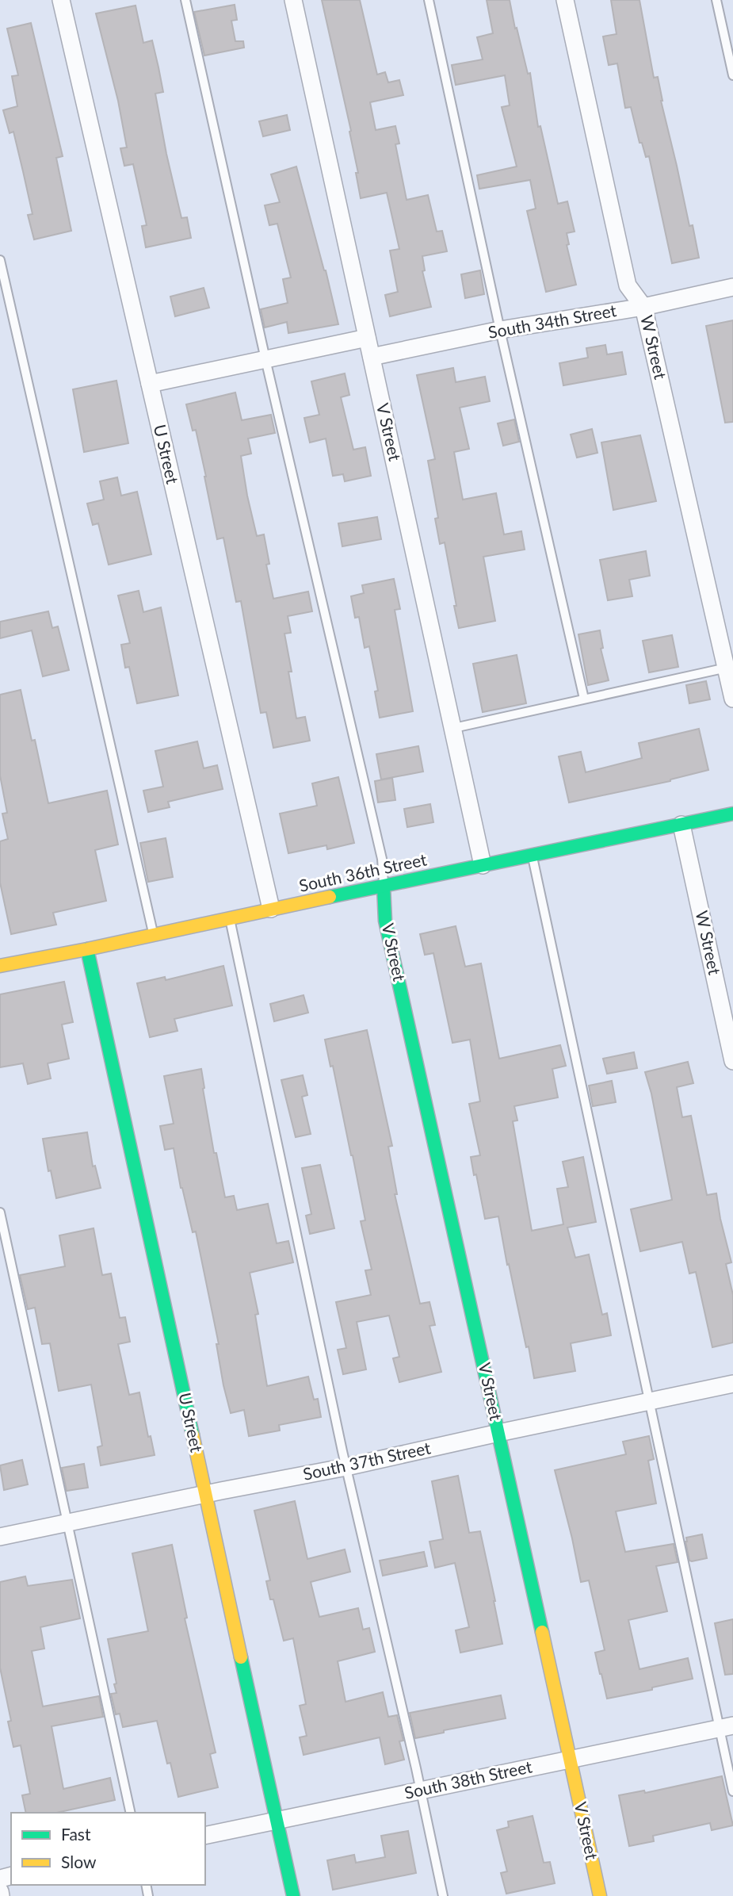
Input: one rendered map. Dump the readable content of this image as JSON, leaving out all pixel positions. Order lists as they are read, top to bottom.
{
  "streets": {
    "street": [
      "South 34th Street",
      "W Street",
      "V Street",
      "U Street",
      "South 36th Street",
      "South 37th Street",
      "South 38th Street"
    ]
  },
  "crossings": [
    ["South 34th Street", "W Street"],
    ["South 34th Street", "V Street"],
    ["W Street", "South 36th Street"],
    ["V Street", "South 36th Street"],
    ["V Street", "South 37th Street"],
    ["V Street", "South 38th Street"],
    ["U Street", "South 36th Street"],
    ["U Street", "South 37th Street"],
    ["U Street", "South 38th Street"]
  ],
  "legend": ["Fast", "Slow"]
}
